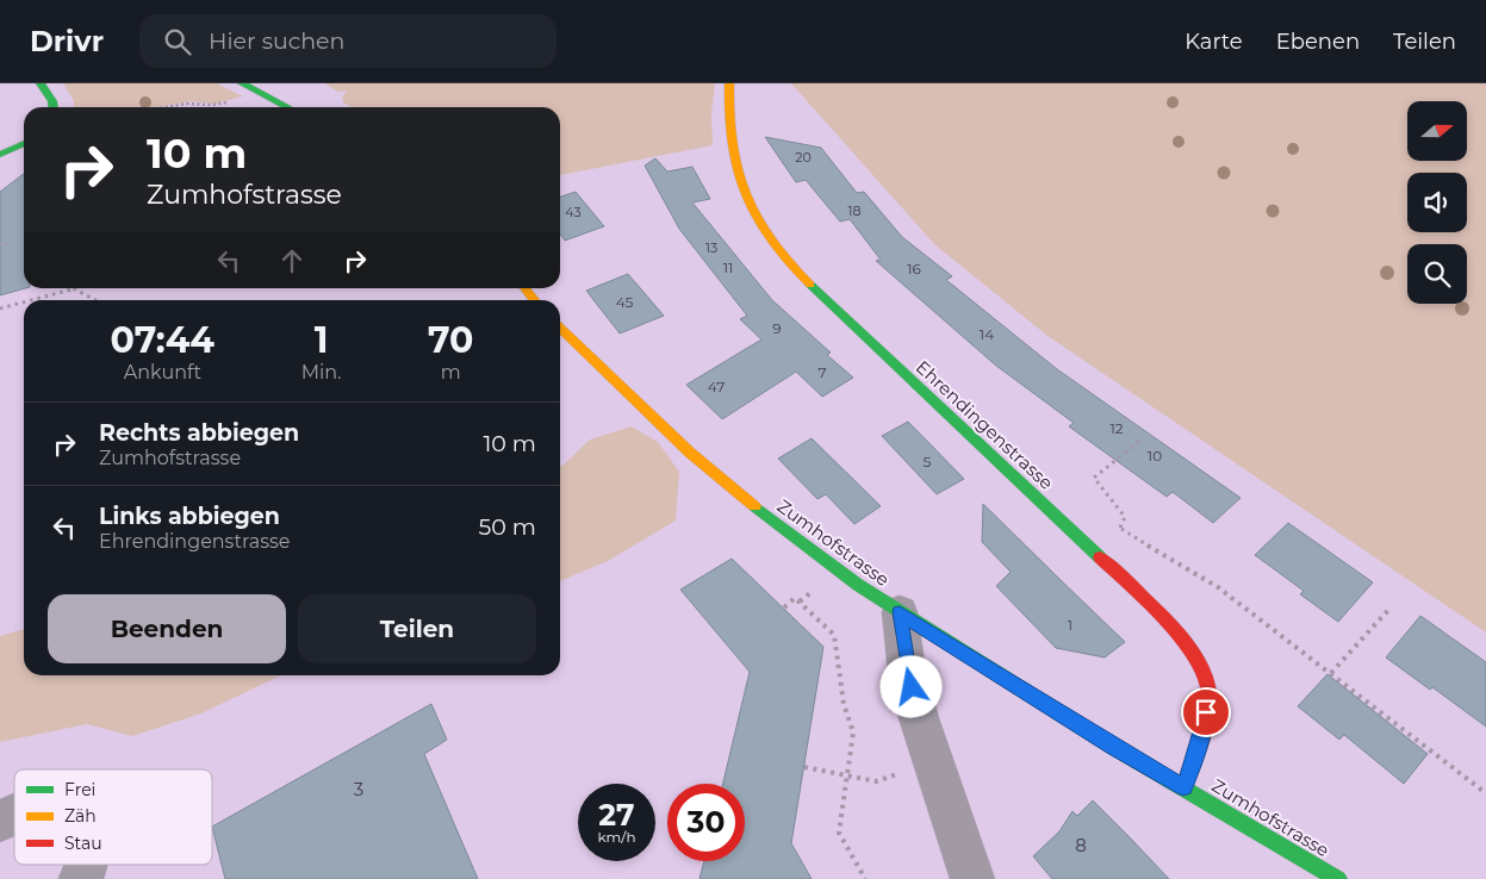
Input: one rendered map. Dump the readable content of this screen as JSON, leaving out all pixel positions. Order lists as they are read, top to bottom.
{
  "streets": {
    "street": ["Ehrendingenstrasse", "Zumhofstrasse"]
  },
  "crossings": [
    ["Ehrendingenstrasse", "Zumhofstrasse"]
  ],
  "house_numbers": [
    "20",
    "18",
    "43",
    "13",
    "11",
    "16",
    "45",
    "9",
    "14",
    "7",
    "47",
    "12",
    "10",
    "5",
    "1",
    "3",
    "8"
  ],
  "legend": ["Frei", "Zäh", "Stau"],
  "north": "right",
  "page": {
    "header": "Drivr",
    "search": "Hier suchen",
    "nav": ["Karte", "Ebenen", "Teilen"],
    "turn": ["10 m", "Zumhofstrasse"],
    "eta": [
      "07:44",
      "Ankunft",
      "1",
      "Min.",
      "70",
      "m"
    ],
    "list": [
      {
        "name": "Rechts abbiegen",
        "note": "Zumhofstrasse",
        "value": "10 m"
      },
      {
        "name": "Links abbiegen",
        "note": "Ehrendingenstrasse",
        "value": "50 m"
      }
    ],
    "buttons": ["Beenden", "Teilen"],
    "speed": "27 km/h",
    "limit": "30"
  }
}
